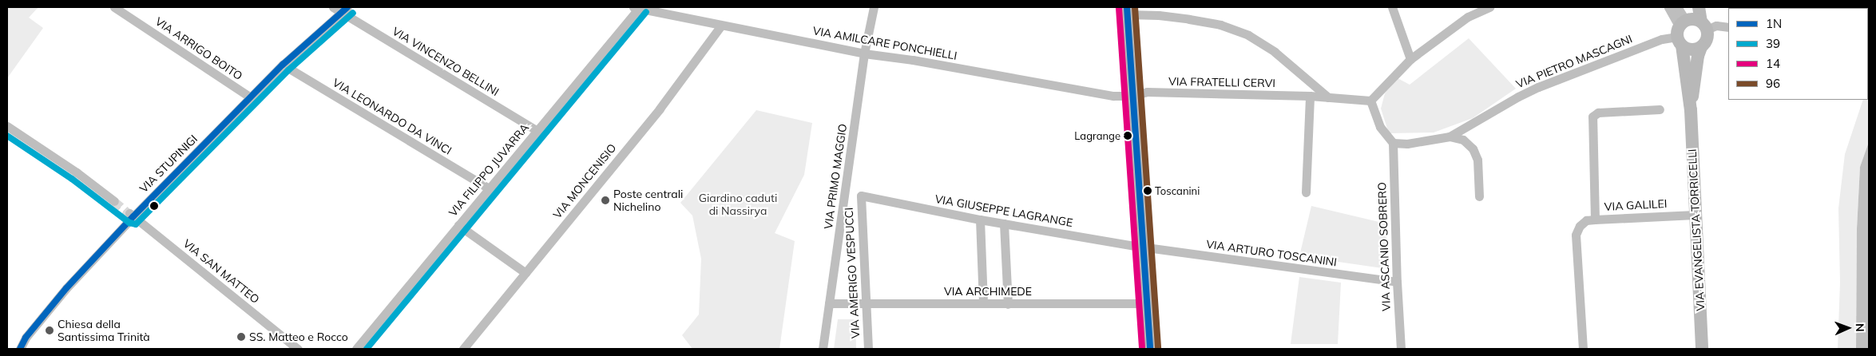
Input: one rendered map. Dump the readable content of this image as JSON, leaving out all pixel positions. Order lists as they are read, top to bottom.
{
  "streets": {
    "street": [
      "VIA AMILCARE PONCHIELLI",
      "VIA ARRIGO BOITO",
      "VIA VINCENZO BELLINI",
      "VIA PIETRO MASCAGNI",
      "VIA FRATELLI CERVI",
      "VIA LEONARDO DA VINCI",
      "VIA STUPINIGI",
      "VIA FILIPPO JUVARRA",
      "VIA PRIMO MAGGIO",
      "VIA MONCENISIO",
      "VIA GALILEI",
      "VIA GIUSEPPE LAGRANGE",
      "VIA EVANGELISTA TORRICELLI",
      "VIA ASCANIO SOBRERO",
      "VIA ARTURO TOSCANINI",
      "VIA SAN MATTEO",
      "VIA AMERIGO VESPUCCI",
      "VIA ARCHIMEDE"
    ]
  },
  "crossings": [
    ["VIA AMILCARE PONCHIELLI", "VIA FRATELLI CERVI"],
    ["VIA AMILCARE PONCHIELLI", "VIA FILIPPO JUVARRA"],
    ["VIA AMILCARE PONCHIELLI", "VIA PRIMO MAGGIO"],
    ["VIA AMILCARE PONCHIELLI", "VIA MONCENISIO"],
    ["VIA ARRIGO BOITO", "VIA STUPINIGI"],
    ["VIA VINCENZO BELLINI", "VIA STUPINIGI"],
    ["VIA VINCENZO BELLINI", "VIA FILIPPO JUVARRA"],
    ["VIA PIETRO MASCAGNI", "VIA EVANGELISTA TORRICELLI"],
    ["VIA PIETRO MASCAGNI", "VIA ASCANIO SOBRERO"],
    ["VIA LEONARDO DA VINCI", "VIA STUPINIGI"],
    ["VIA LEONARDO DA VINCI", "VIA FILIPPO JUVARRA"],
    ["VIA STUPINIGI", "VIA SAN MATTEO"],
    ["VIA PRIMO MAGGIO", "VIA ARCHIMEDE"],
    ["VIA GALILEI", "VIA EVANGELISTA TORRICELLI"],
    ["VIA GIUSEPPE LAGRANGE", "VIA ARTURO TOSCANINI"],
    ["VIA GIUSEPPE LAGRANGE", "VIA AMERIGO VESPUCCI"],
    ["VIA ASCANIO SOBRERO", "VIA ARTURO TOSCANINI"],
    ["VIA AMERIGO VESPUCCI", "VIA ARCHIMEDE"]
  ],
  "parks": ["Giardino caduti di Nassirya"],
  "places": [
    "Lagrange",
    "Toscanini",
    "Poste centrali Nichelino",
    "Chiesa della Santissima Trinità",
    "SS. Matteo e Rocco"
  ],
  "lines": [
    "transit line 1N",
    "transit line 96",
    "transit line 14",
    "transit line 39"
  ],
  "legend": [
    "1N",
    "39",
    "14",
    "96"
  ],
  "north": "right"
}
